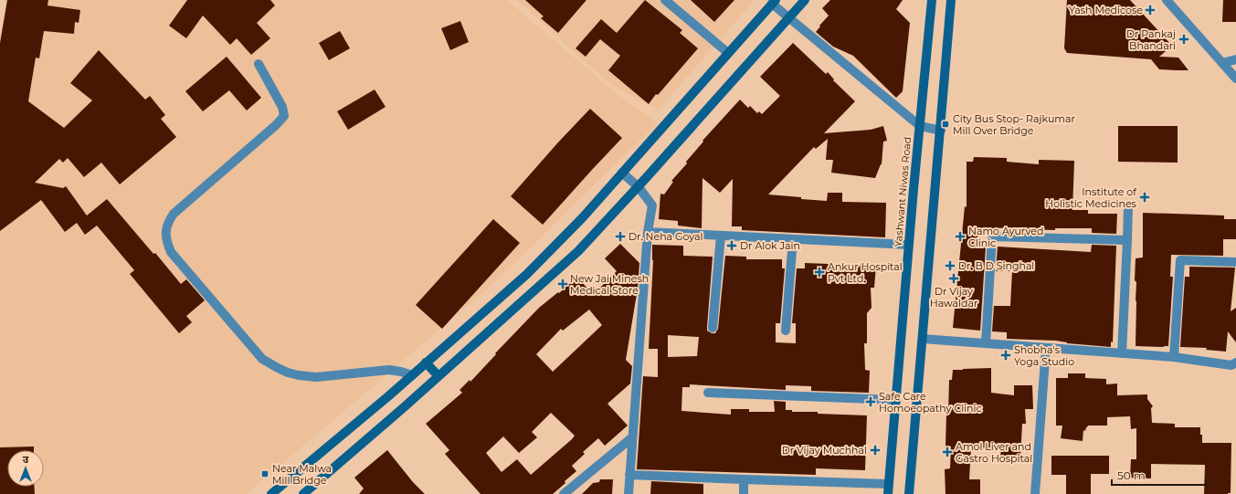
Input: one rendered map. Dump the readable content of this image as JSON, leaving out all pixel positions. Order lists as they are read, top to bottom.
{
  "streets": {
    "main road": ["Yashwant Niwas Road"]
  },
  "places": {
    "health": [
      "Yash Medicose",
      "Dr Pankaj Bhandari",
      "Institute of Holistic Medicines",
      "Dr. Neha Goyal",
      "Namo Ayurved Clinic",
      "Dr Alok Jain",
      "Dr. B D Singhal",
      "Ankur Hospital Pvt Ltd.",
      "Dr Vijay Hawaldar",
      "New Jai Minesh Medical Store",
      "Shobha's Yoga Studio",
      "Safe Care Homoeopathy Clinic",
      "Dr Vijay Muchhal",
      "Amol Liver and Gastro Hospital"
    ],
    "transit": ["City Bus Stop- Rajkumar Mill Over Bridge", "Near Malwa Mill Bridge"]
  },
  "scale_bar": "50 m",
  "north": "top"
}
